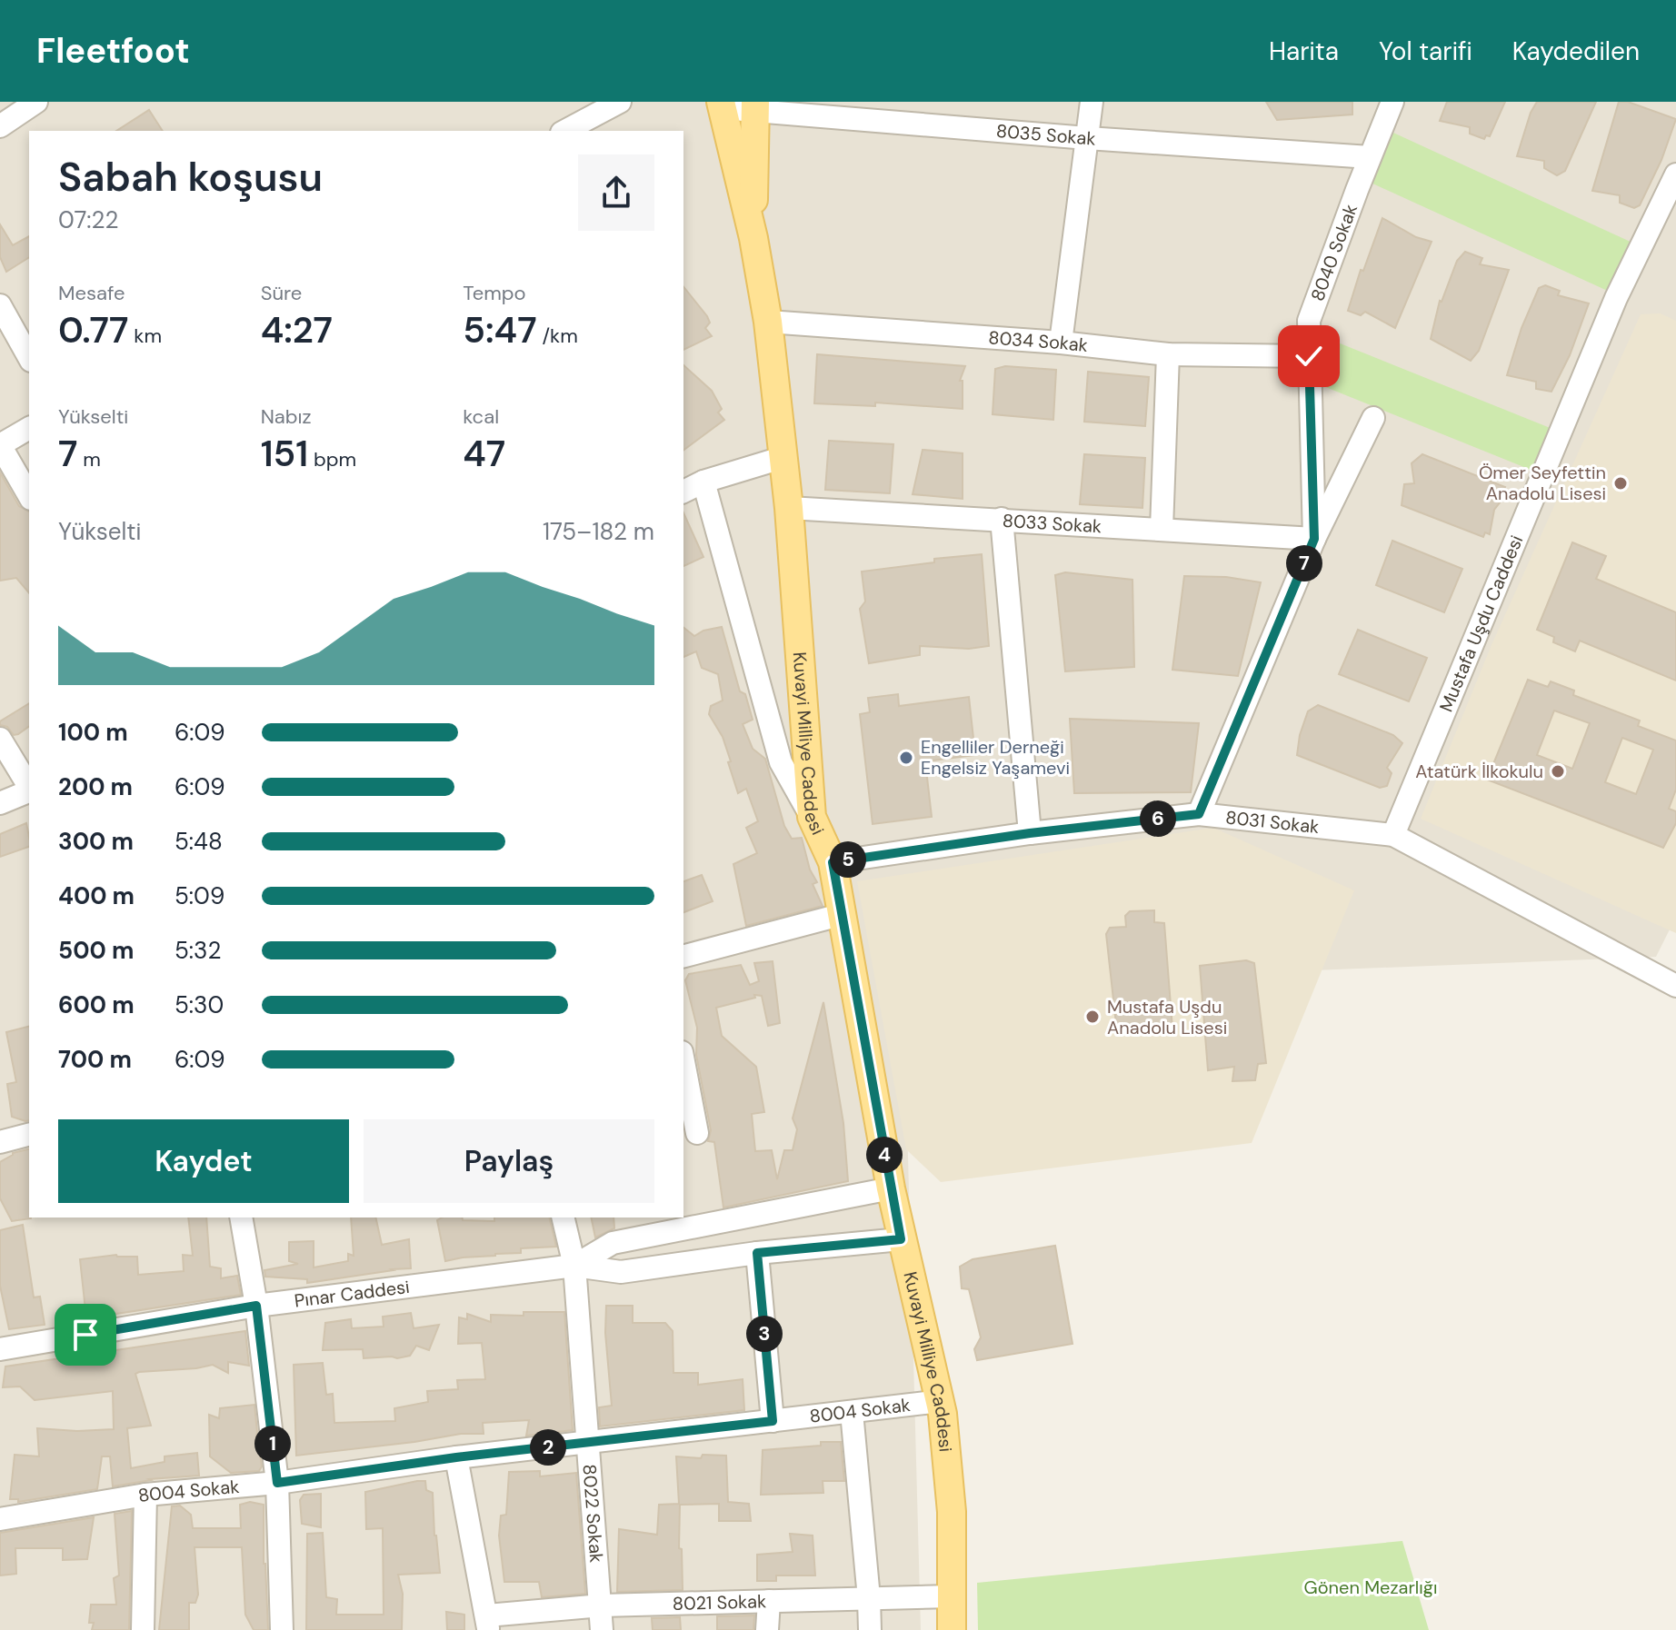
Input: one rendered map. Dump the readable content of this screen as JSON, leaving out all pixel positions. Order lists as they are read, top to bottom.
{
  "streets": {
    "main road": ["Kuvayi Milliye Caddesi"],
    "street": [
      "8035 Sokak",
      "8040 Sokak",
      "8034 Sokak",
      "8033 Sokak",
      "Mustafa Uşdu Caddesi",
      "8031 Sokak",
      "Pınar Caddesi",
      "8004 Sokak",
      "8022 Sokak",
      "8021 Sokak"
    ]
  },
  "crossings": [
    ["8035 Sokak", "8040 Sokak"],
    ["8035 Sokak", "Kuvayi Milliye Caddesi"],
    ["8040 Sokak", "8034 Sokak"],
    ["8040 Sokak", "8033 Sokak"],
    ["8034 Sokak", "Kuvayi Milliye Caddesi"],
    ["8033 Sokak", "Kuvayi Milliye Caddesi"],
    ["Mustafa Uşdu Caddesi", "8031 Sokak"],
    ["Kuvayi Milliye Caddesi", "8031 Sokak"],
    ["Kuvayi Milliye Caddesi", "Pınar Caddesi"],
    ["Kuvayi Milliye Caddesi", "8004 Sokak"],
    ["Kuvayi Milliye Caddesi", "8021 Sokak"],
    ["Pınar Caddesi", "8022 Sokak"],
    ["8004 Sokak", "8022 Sokak"],
    ["8022 Sokak", "8021 Sokak"]
  ],
  "parks": ["Gönen Mezarlığı"],
  "places": [
    "Ömer Seyfettin Anadolu Lisesi",
    "Engelliler Derneği Engelsiz Yaşamevi",
    "Atatürk İlkokulu",
    "Mustafa Uşdu Anadolu Lisesi"
  ],
  "page": {
    "header": "Fleetfoot",
    "nav": ["Harita", "Yol tarifi", "Kaydedilen"],
    "heading": ["Sabah koşusu", "07:22"],
    "stats": [
      ["Mesafe", "0.77 km"],
      ["Süre", "4:27"],
      ["Tempo", "5:47 /km"],
      ["Yükselti", "7 m"],
      ["Nabız", "151 bpm"],
      ["kcal", "47"]
    ],
    "chart": ["Yükselti", "175–182 m"],
    "pins": [
      "7",
      "6",
      "5",
      "4",
      "3",
      "1",
      "2"
    ],
    "list": [
      {
        "name": "100 m",
        "note": "6:09"
      },
      {
        "name": "200 m",
        "note": "6:09"
      },
      {
        "name": "300 m",
        "note": "5:48"
      },
      {
        "name": "400 m",
        "note": "5:09"
      },
      {
        "name": "500 m",
        "note": "5:32"
      },
      {
        "name": "600 m",
        "note": "5:30"
      },
      {
        "name": "700 m",
        "note": "6:09"
      }
    ],
    "buttons": ["Kaydet", "Paylaş"]
  }
}
